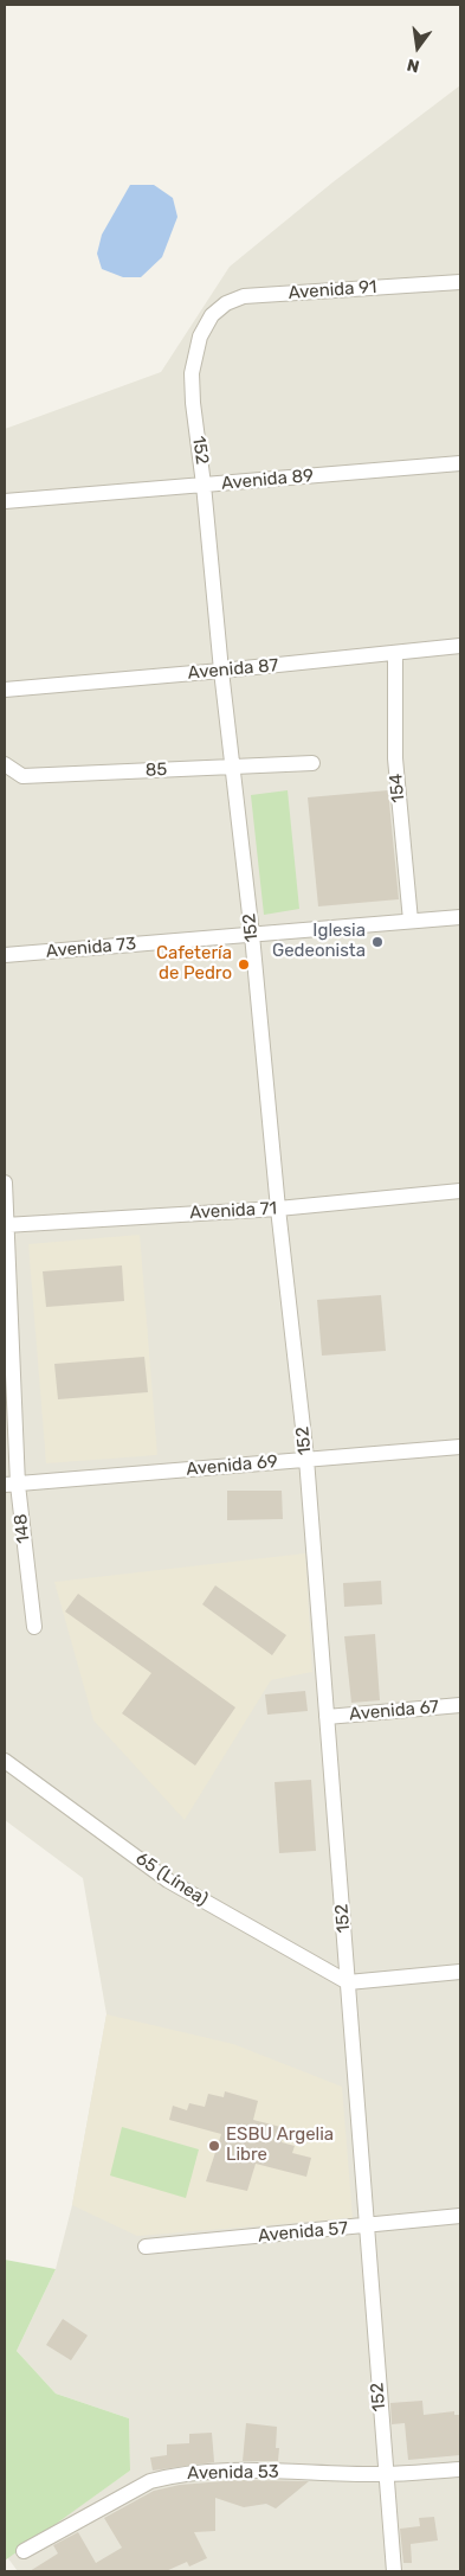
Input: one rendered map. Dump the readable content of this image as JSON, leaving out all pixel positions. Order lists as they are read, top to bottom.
{
  "streets": {
    "street": [
      "Avenida 91",
      "152",
      "Avenida 89",
      "Avenida 87",
      "85",
      "154",
      "Avenida 73",
      "Avenida 71",
      "Avenida 69",
      "148",
      "Avenida 67",
      "65 (Línea)",
      "Avenida 57",
      "Avenida 53"
    ]
  },
  "crossings": [
    ["Avenida 91", "152"],
    ["152", "Avenida 89"],
    ["152", "Avenida 87"],
    ["152", "85"],
    ["152", "Avenida 73"],
    ["152", "Avenida 71"],
    ["152", "Avenida 69"],
    ["152", "Avenida 67"],
    ["152", "65 (Línea)"],
    ["152", "Avenida 57"],
    ["152", "Avenida 53"],
    ["Avenida 87", "154"],
    ["154", "Avenida 73"],
    ["Avenida 71", "148"],
    ["Avenida 69", "148"]
  ],
  "places": ["Iglesia Gedeonista", "Cafetería de Pedro", "ESBU Argelia Libre"],
  "north": "bottom"
}
